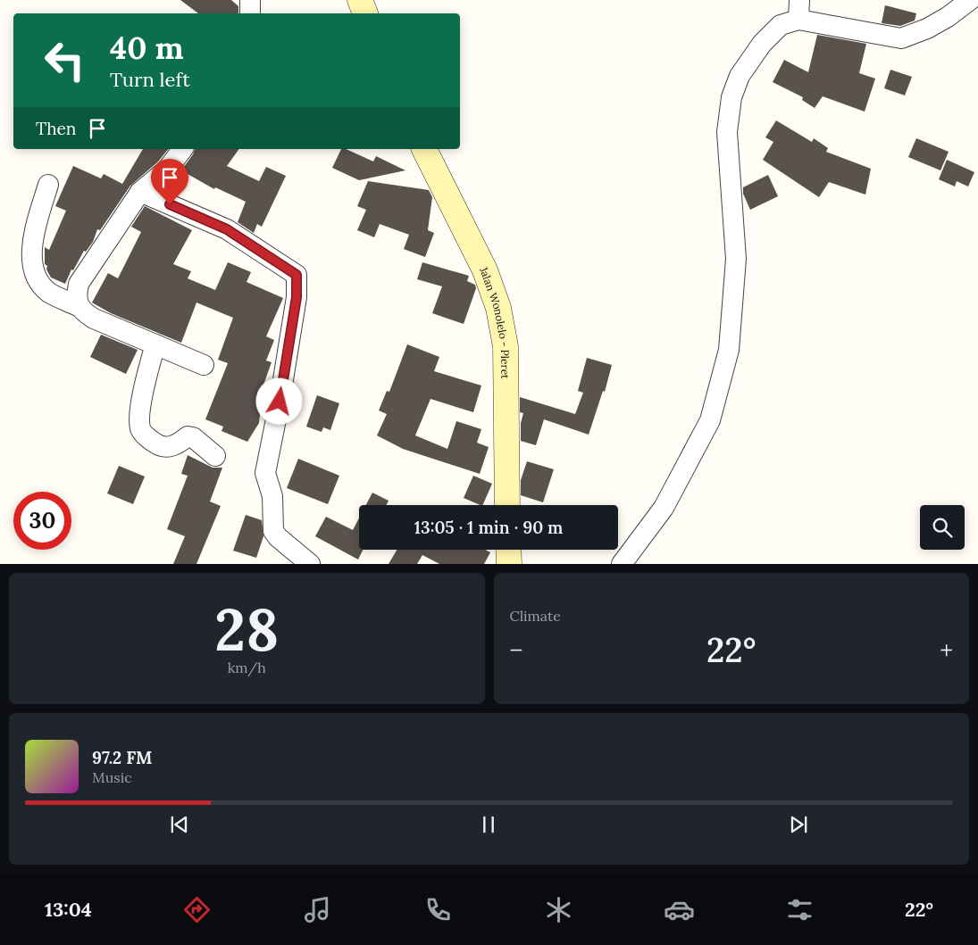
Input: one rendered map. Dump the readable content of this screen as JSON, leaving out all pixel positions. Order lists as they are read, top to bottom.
{
  "streets": {
    "main road": ["Jalan Wonolelo - Pleret"]
  },
  "page": {
    "turn": ["40 m", "Turn left"],
    "then": "Then",
    "limit": "30",
    "trip": "13:05 · 1 min · 90 m",
    "tile": [
      ["28", "km/h"],
      "Climate"
    ],
    "heat": ["−", "22°", "+"],
    "song": ["97.2 FM", "Music"],
    "tabs": ["13:04", "22°"]
  }
}
